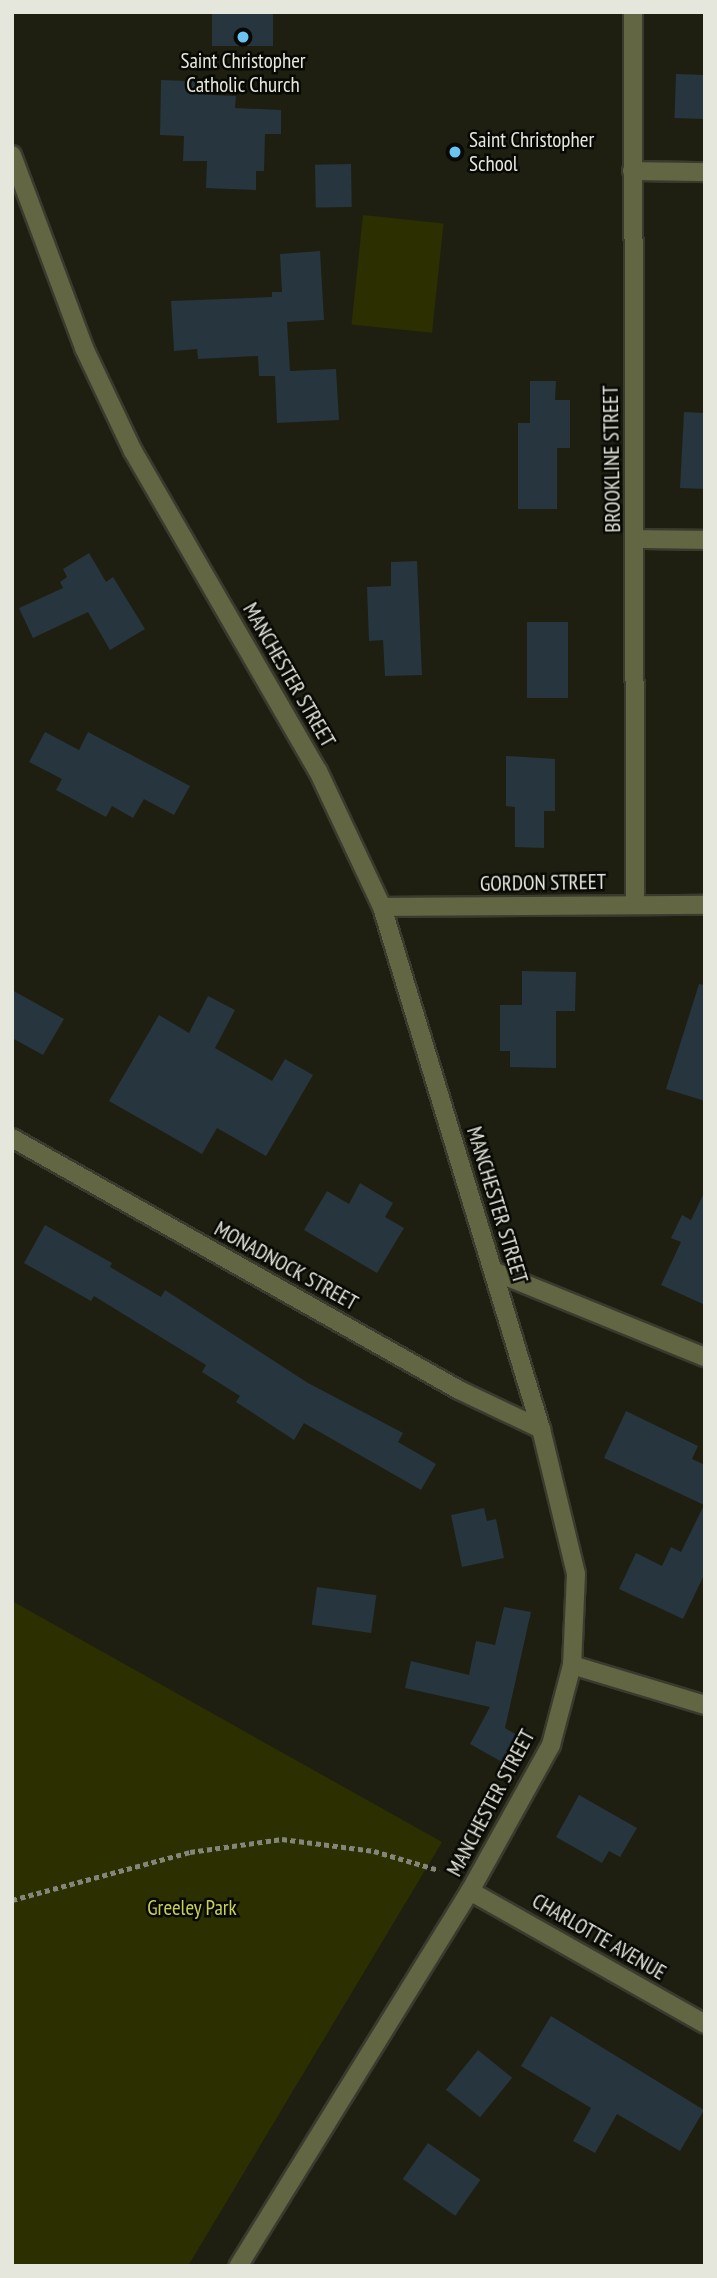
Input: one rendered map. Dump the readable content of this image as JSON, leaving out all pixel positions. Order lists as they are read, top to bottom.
{
  "streets": {
    "street": [
      "BROOKLINE STREET",
      "MANCHESTER STREET",
      "GORDON STREET",
      "MONADNOCK STREET",
      "CHARLOTTE AVENUE"
    ]
  },
  "crossings": [
    ["BROOKLINE STREET", "GORDON STREET"],
    ["MANCHESTER STREET", "GORDON STREET"],
    ["MANCHESTER STREET", "MONADNOCK STREET"],
    ["MANCHESTER STREET", "CHARLOTTE AVENUE"]
  ],
  "parks": ["Greeley Park"],
  "places": ["Saint Christopher Catholic Church", "Saint Christopher School"]
}
